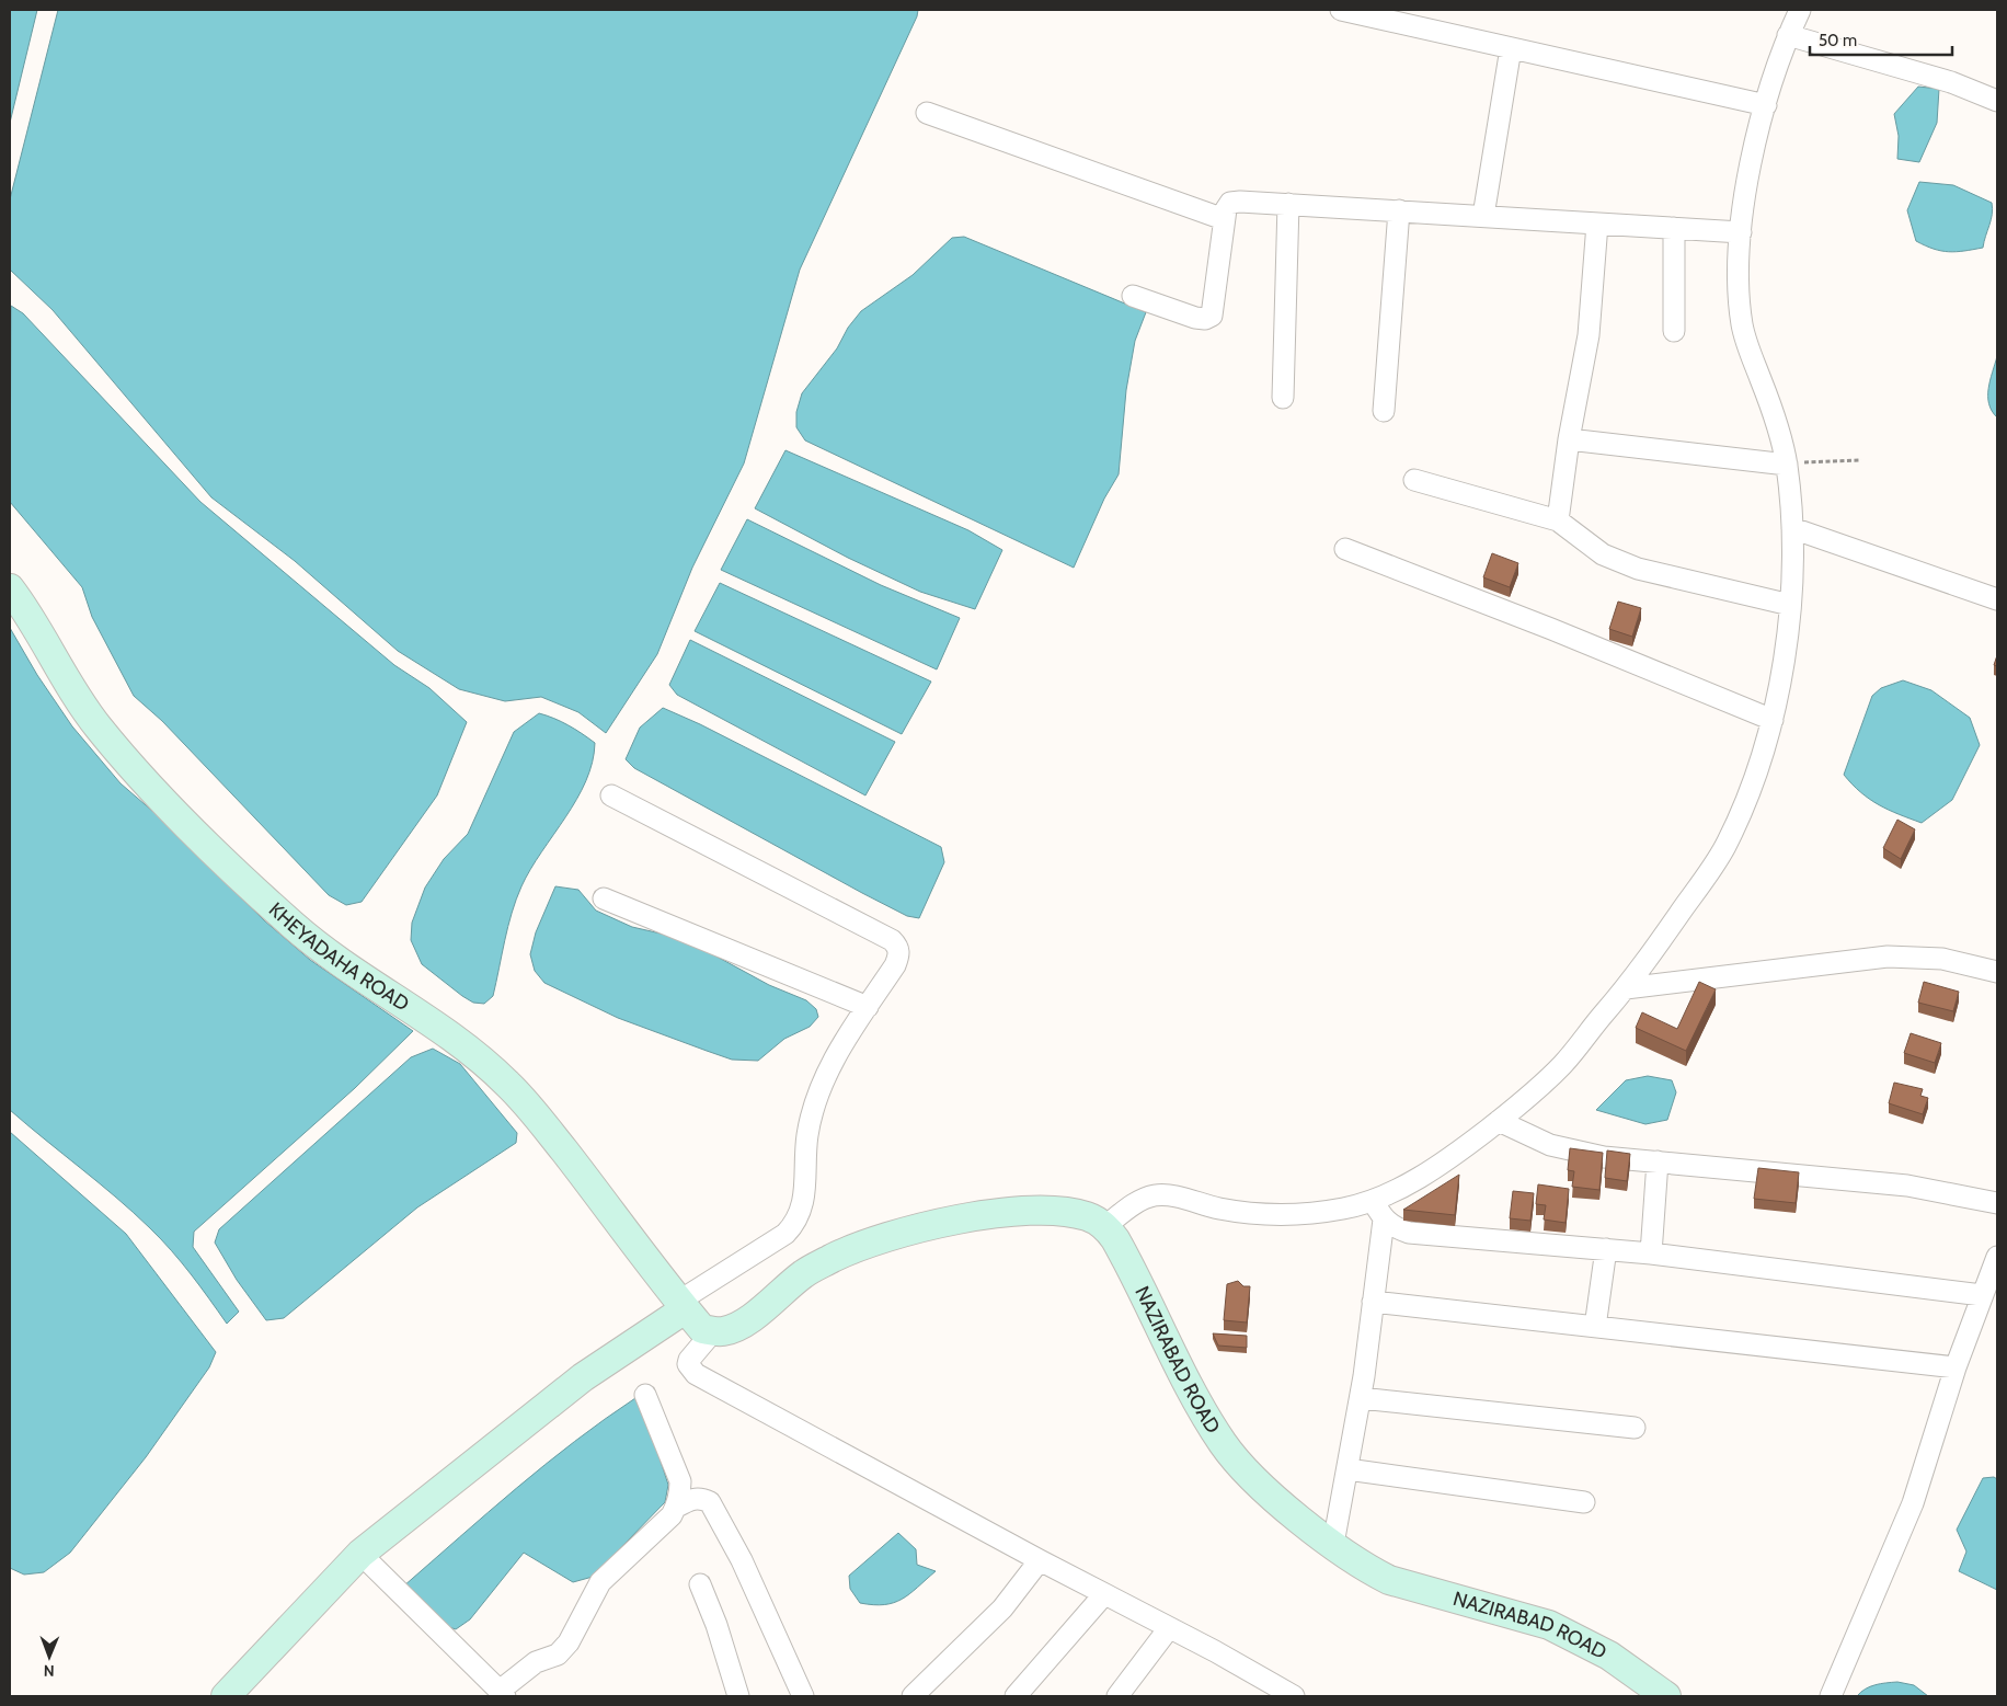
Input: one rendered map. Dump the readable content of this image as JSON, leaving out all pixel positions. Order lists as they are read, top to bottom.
{
  "streets": {
    "main road": ["KHEYADAHA ROAD", "NAZIRABAD ROAD"]
  },
  "scale_bar": "50 m",
  "north": "bottom"
}
